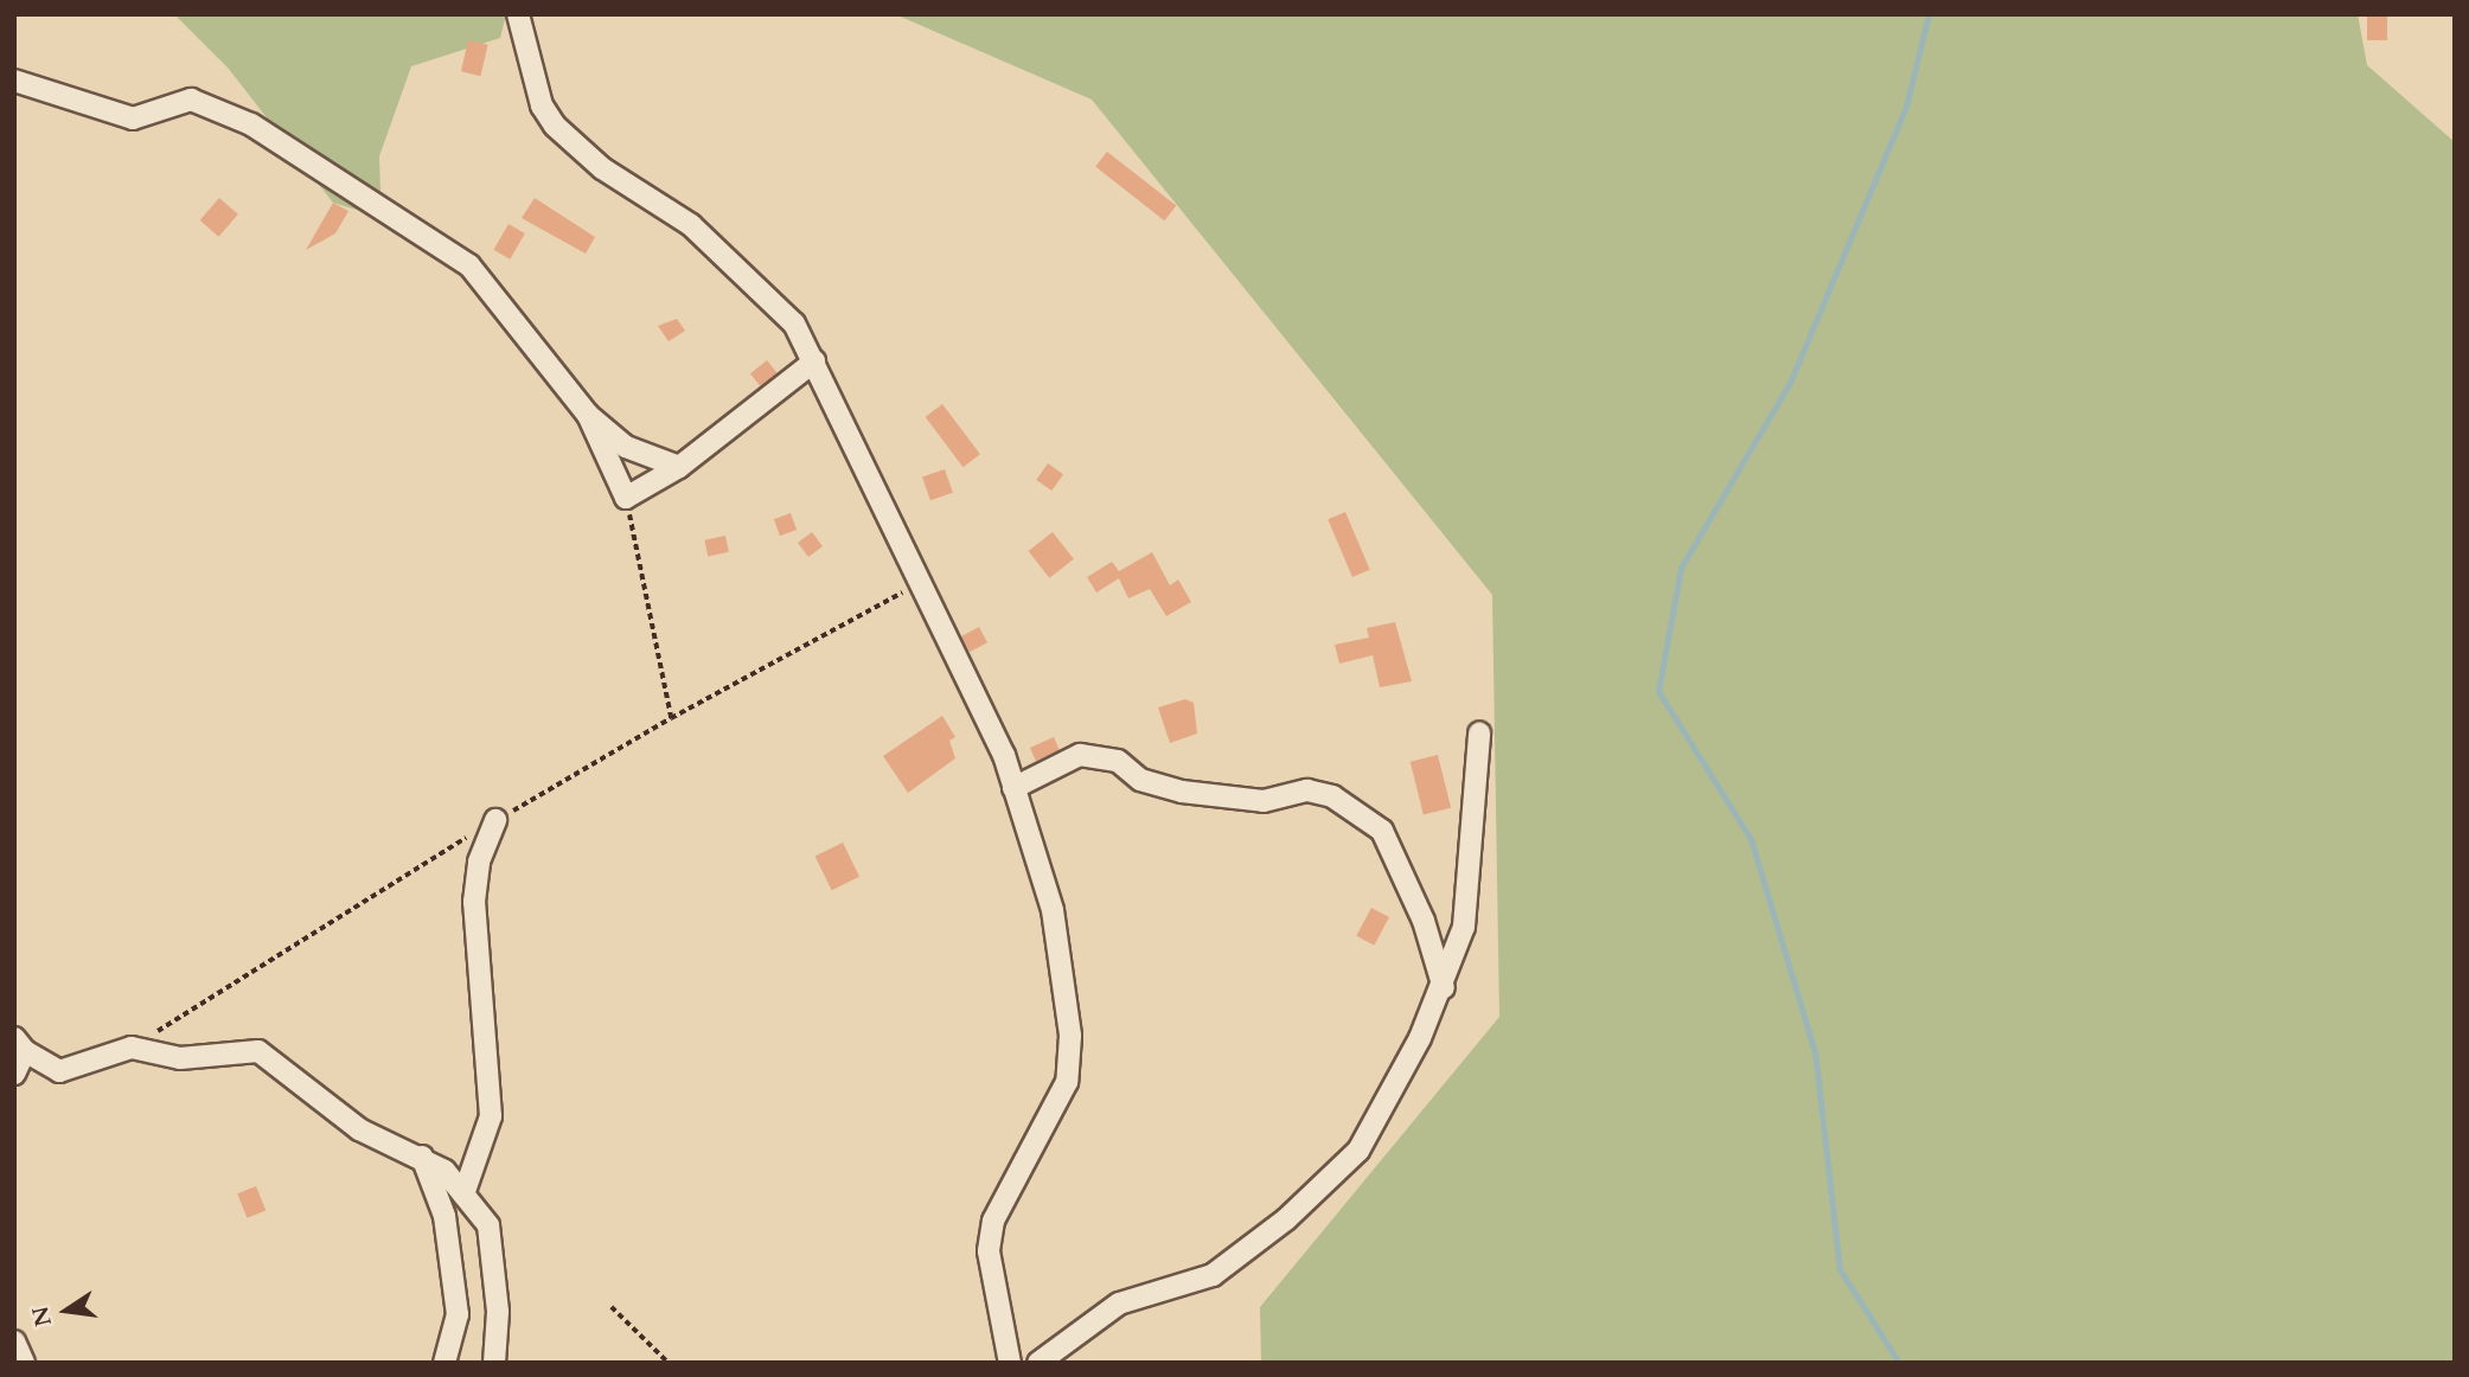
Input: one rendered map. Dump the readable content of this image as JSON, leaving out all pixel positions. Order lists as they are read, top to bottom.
{
  "north": "left"
}
